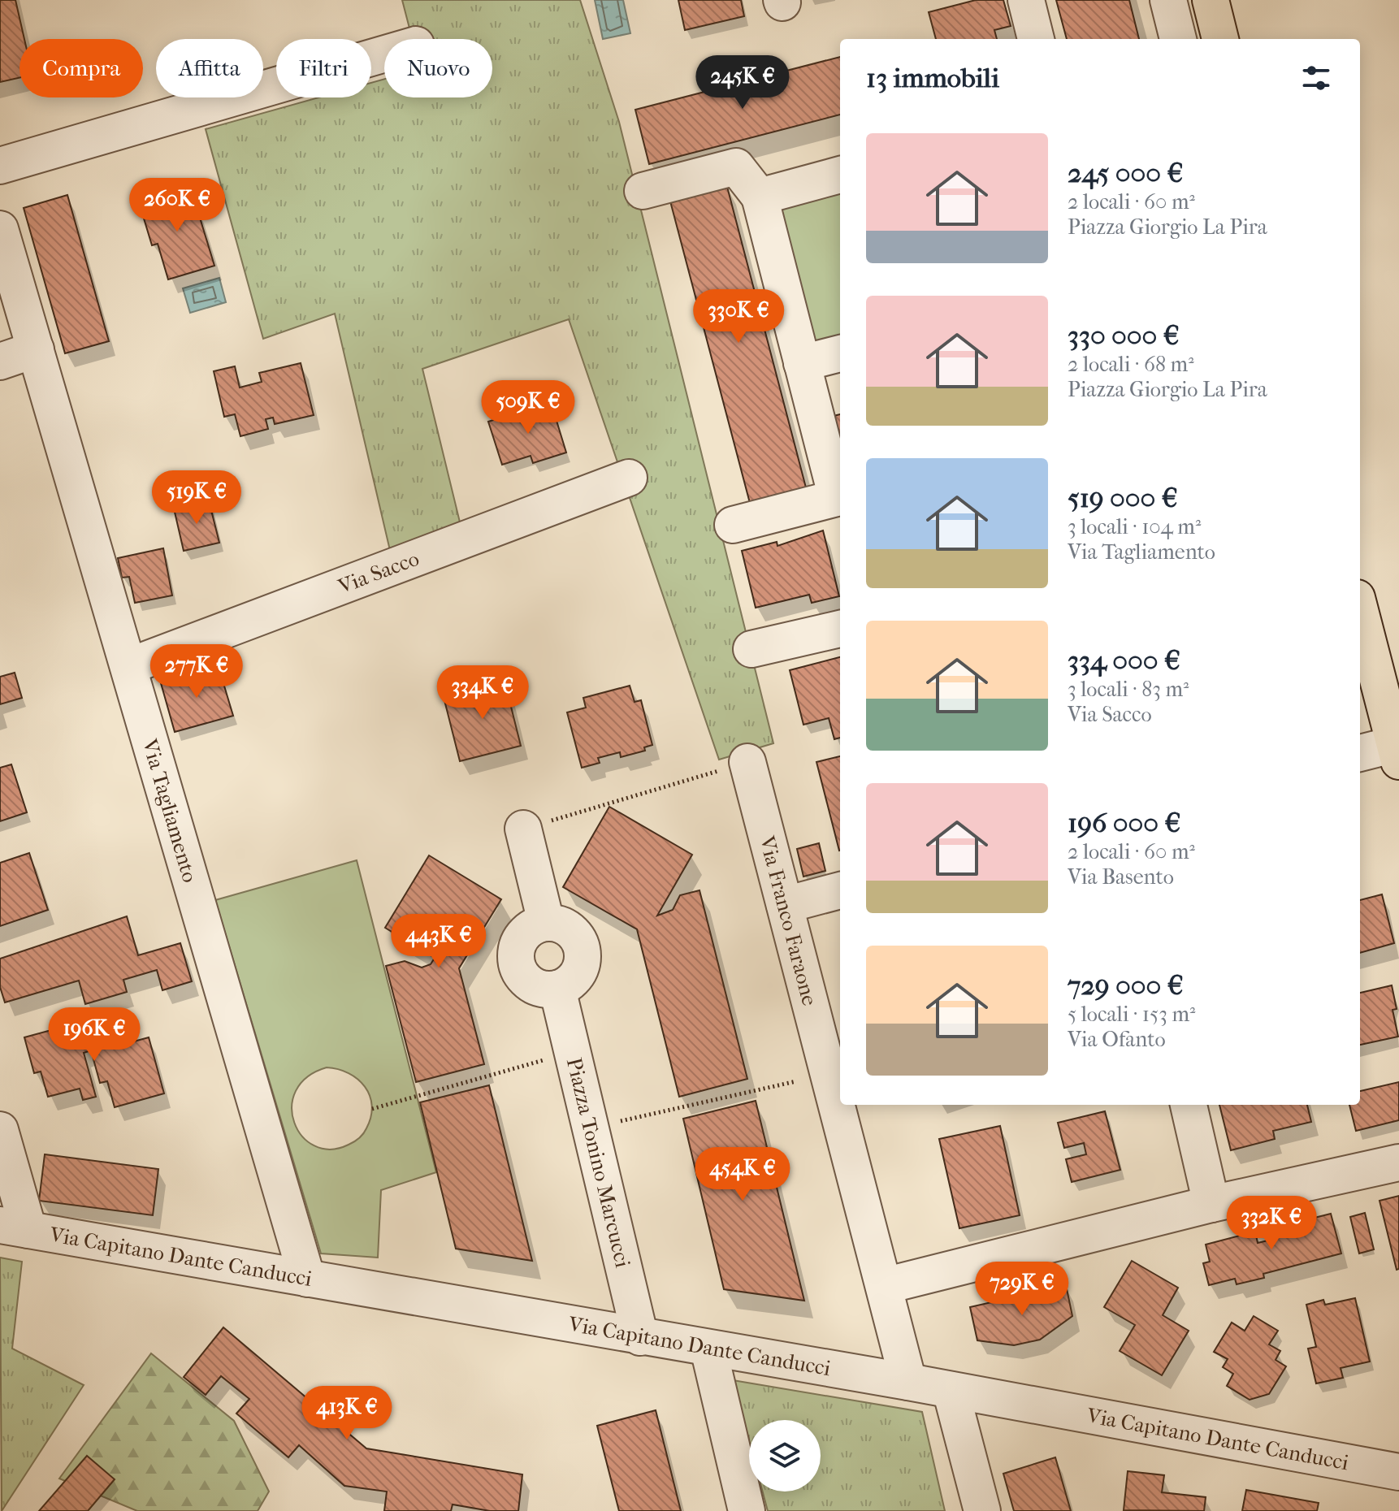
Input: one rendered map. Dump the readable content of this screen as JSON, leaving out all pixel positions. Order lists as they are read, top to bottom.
{
  "streets": {
    "street": [
      "Via Sacco",
      "Via Tagliamento",
      "Via Franco Faraone",
      "Piazza Tonino Marcucci",
      "Via Capitano Dante Canducci"
    ]
  },
  "crossings": [
    ["Via Sacco", "Via Tagliamento"],
    ["Via Tagliamento", "Via Capitano Dante Canducci"],
    ["Via Franco Faraone", "Via Capitano Dante Canducci"],
    ["Piazza Tonino Marcucci", "Via Capitano Dante Canducci"]
  ],
  "page": {
    "chip": [
      "Compra",
      "Affitta",
      "Filtri",
      "Nuovo"
    ],
    "heading": "13 immobili",
    "price": [
      "245K €",
      "260K €",
      "330K €",
      "509K €",
      "519K €",
      "277K €",
      "334K €",
      "443K €",
      "196K €",
      "454K €",
      "332K €",
      "729K €",
      "413K €"
    ],
    "list": [
      {
        "name": "245 000 €",
        "note": "2 locali · 60 m² · Piazza Giorgio La Pira"
      },
      {
        "name": "330 000 €",
        "note": "2 locali · 68 m² · Piazza Giorgio La Pira"
      },
      {
        "name": "519 000 €",
        "note": "3 locali · 104 m² · Via Tagliamento"
      },
      {
        "name": "334 000 €",
        "note": "3 locali · 83 m² · Via Sacco"
      },
      {
        "name": "196 000 €",
        "note": "2 locali · 60 m² · Via Basento"
      },
      {
        "name": "729 000 €",
        "note": "5 locali · 153 m² · Via Ofanto"
      }
    ]
  }
}
